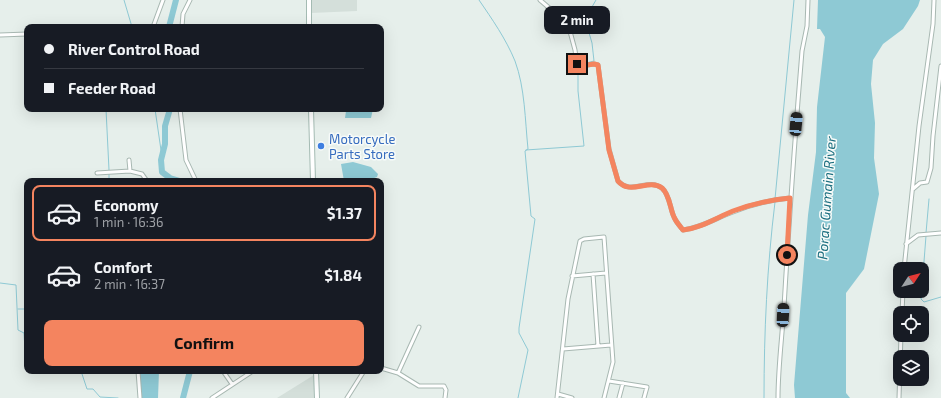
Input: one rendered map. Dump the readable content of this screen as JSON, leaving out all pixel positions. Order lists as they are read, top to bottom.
{
  "water": ["Porac Gumain River"],
  "places": ["Motorcycle Parts Store"],
  "north": "top right",
  "page": {
    "bubble": "2 min",
    "banner": ["River Control Road", "Feeder Road"],
    "list": [
      {
        "name": "Economy",
        "note": "1 min · 16:36",
        "value": "$1.37"
      },
      {
        "name": "Comfort",
        "note": "2 min · 16:37",
        "value": "$1.84"
      }
    ],
    "buttons": "Confirm"
  }
}
